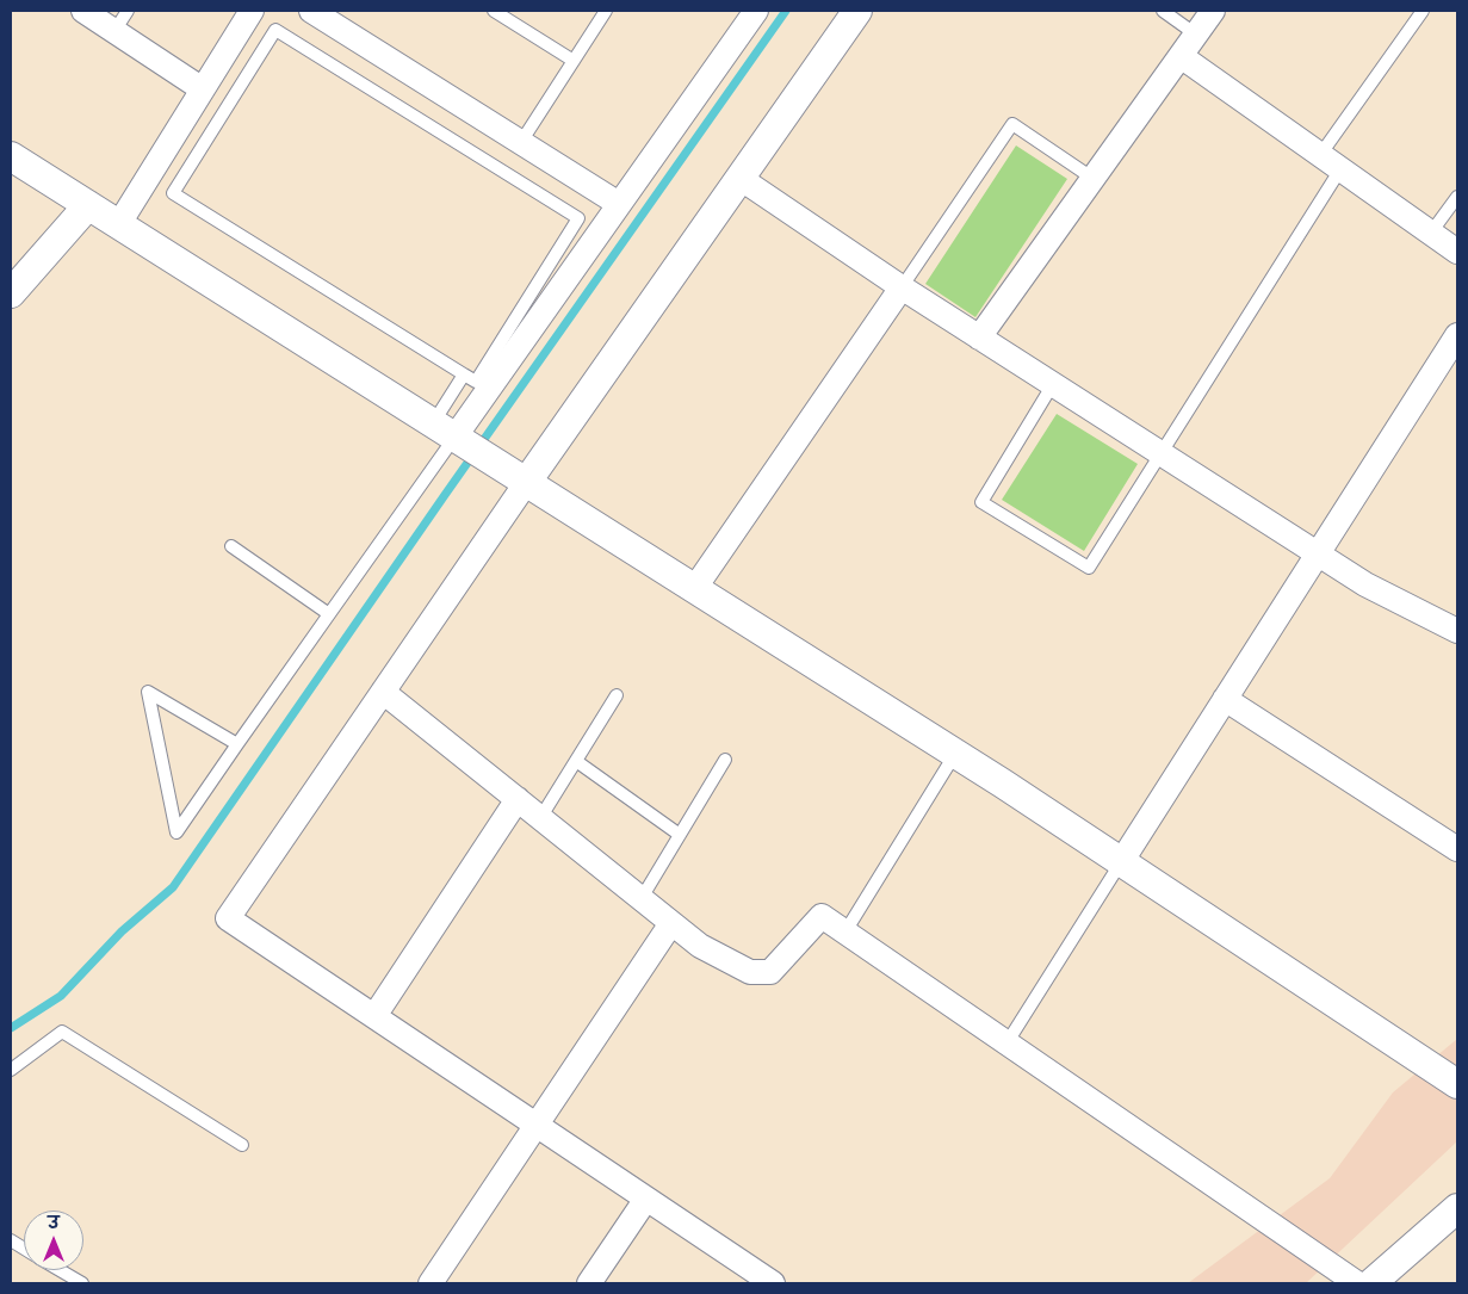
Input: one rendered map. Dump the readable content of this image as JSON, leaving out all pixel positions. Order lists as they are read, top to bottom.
{
  "north": "top"
}
